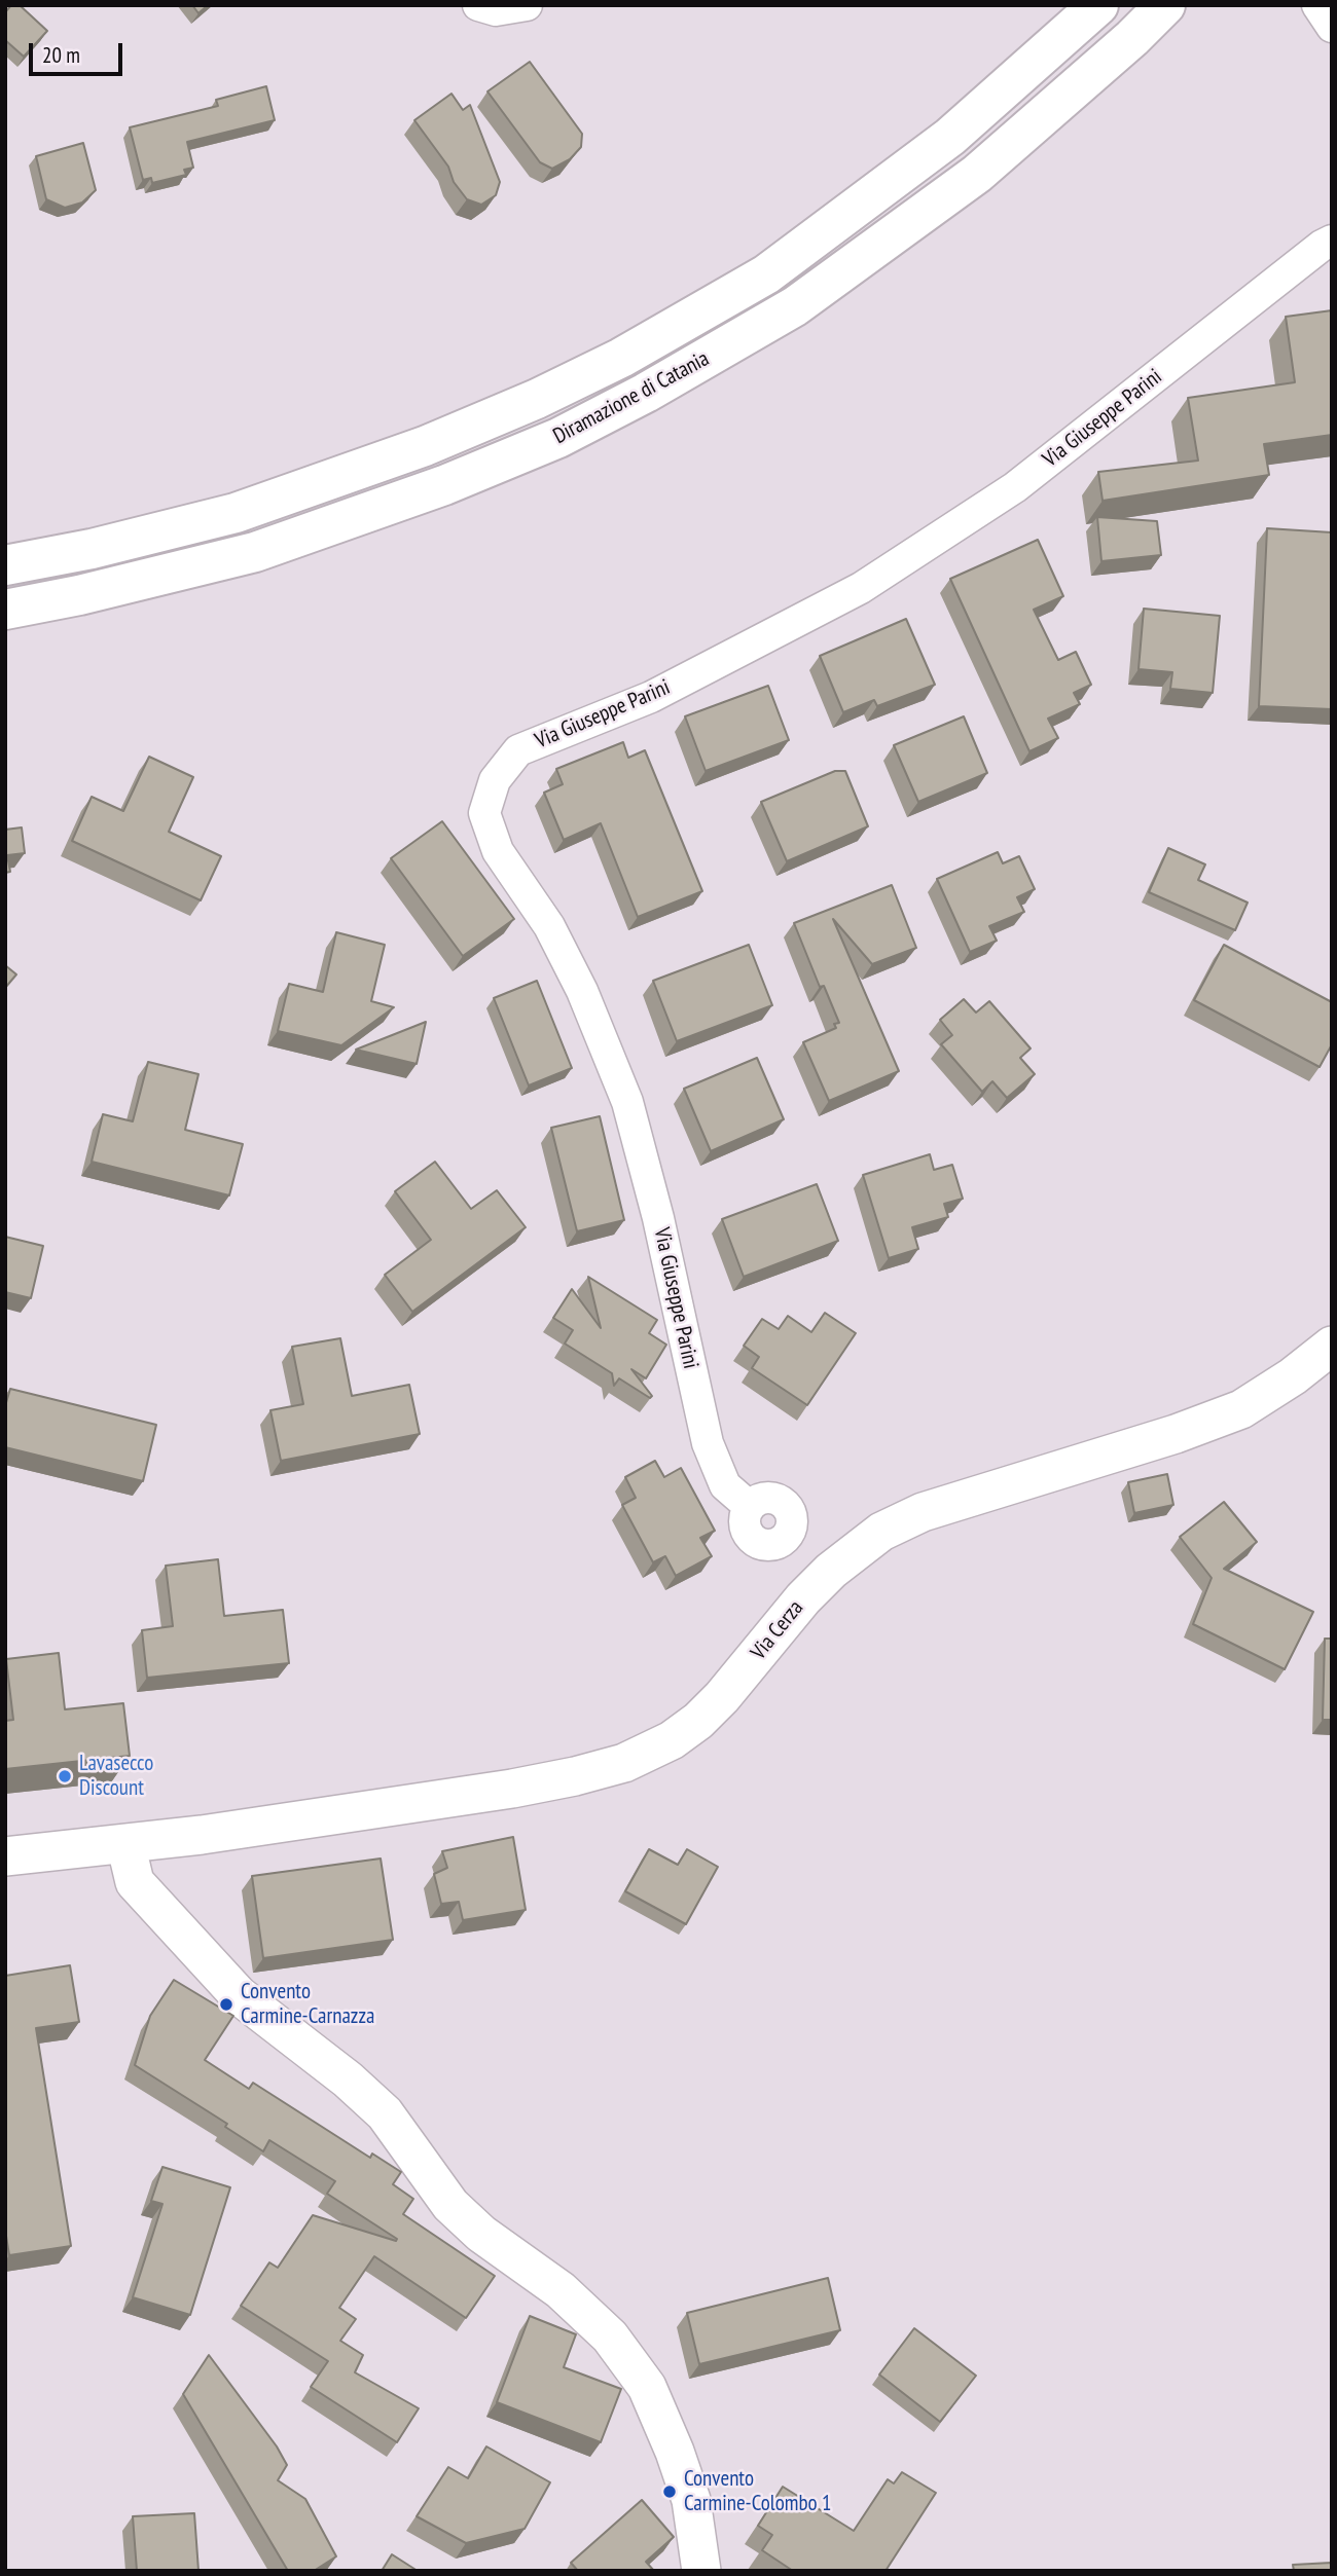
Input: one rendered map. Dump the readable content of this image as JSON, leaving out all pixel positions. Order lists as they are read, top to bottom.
{
  "streets": {
    "highway": ["Diramazione di Catania"],
    "main road": ["Via Cerza"],
    "street": ["Via Giuseppe Parini"]
  },
  "places": ["Lavasecco Discount", "Convento Carmine-Carnazza", "Convento Carmine-Colombo 1"],
  "scale_bar": "20 m"
}
